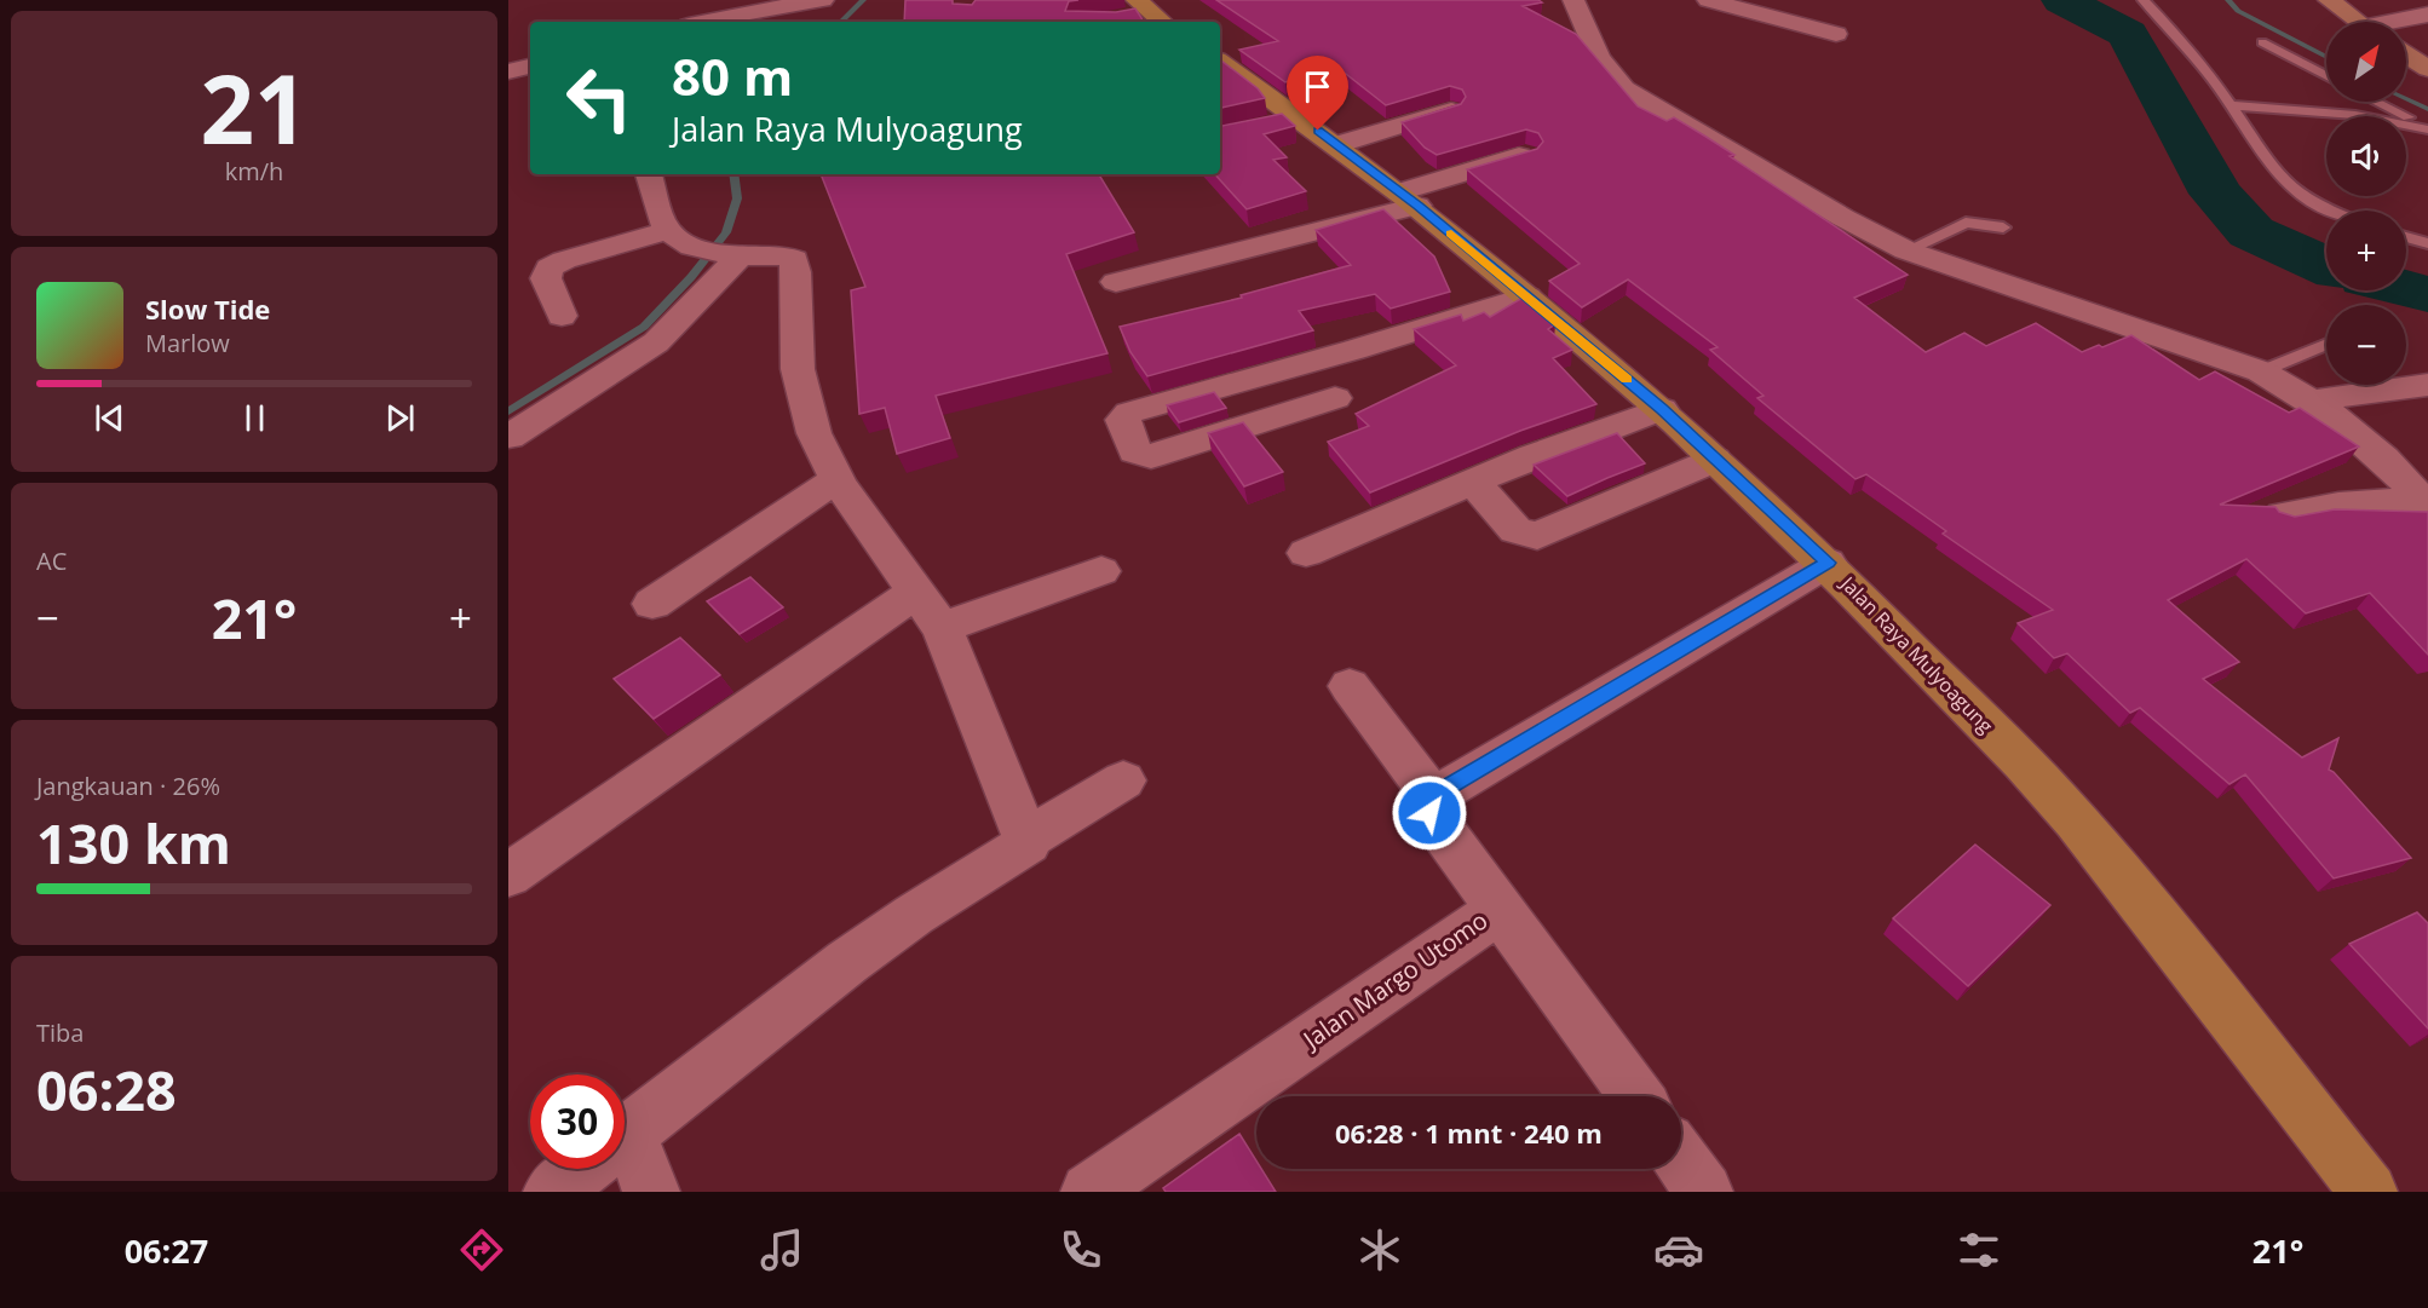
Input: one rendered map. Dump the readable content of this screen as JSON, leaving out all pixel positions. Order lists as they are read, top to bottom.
{
  "streets": {
    "main road": ["Jalan Raya Mulyoagung"],
    "street": ["Jalan Margo Utomo"]
  },
  "north": "top right",
  "page": {
    "tile": [
      ["21", "km/h"],
      "AC",
      ["Jangkauan · 26%", "130 km"],
      ["Tiba", "06:28"]
    ],
    "map_buttons": ["+", "−"],
    "turn": ["80 m", "Jalan Raya Mulyoagung"],
    "song": ["Slow Tide", "Marlow"],
    "heat": ["−", "21°", "+"],
    "limit": "30",
    "trip": "06:28 · 1 mnt · 240 m",
    "tabs": ["06:27", "21°"]
  }
}
